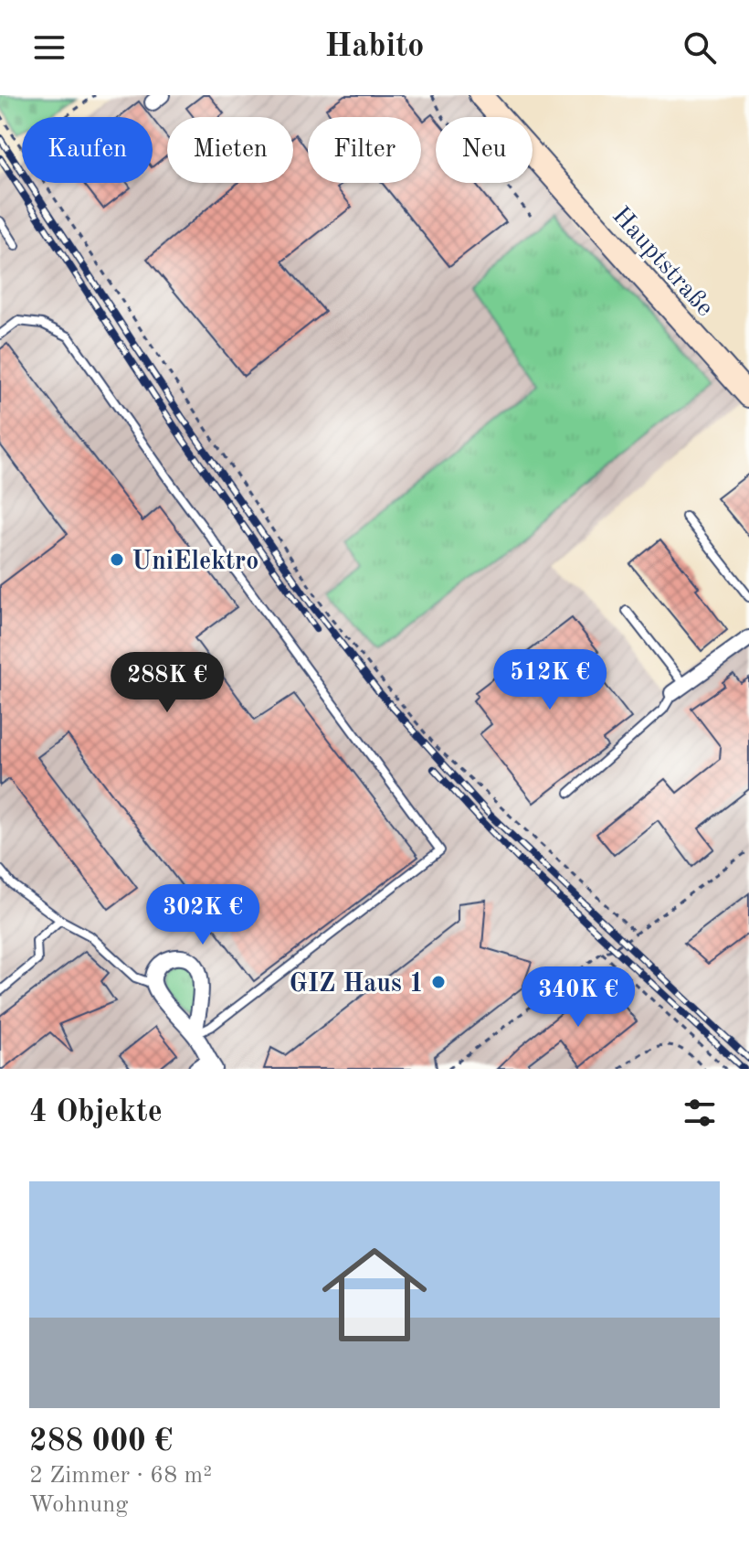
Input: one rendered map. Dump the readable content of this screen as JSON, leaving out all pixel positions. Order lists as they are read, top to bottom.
{
  "streets": {
    "street": ["Hauptstraße"]
  },
  "places": ["UniElektro", "GIZ Haus 1"],
  "page": {
    "header": "Habito",
    "chip": [
      "Kaufen",
      "Mieten",
      "Filter",
      "Neu"
    ],
    "price": [
      "512K €",
      "288K €",
      "302K €",
      "340K €"
    ],
    "heading": "4 Objekte",
    "list": [
      {
        "name": "288 000 €",
        "note": "2 Zimmer · 68 m² · Wohnung"
      }
    ]
  }
}
